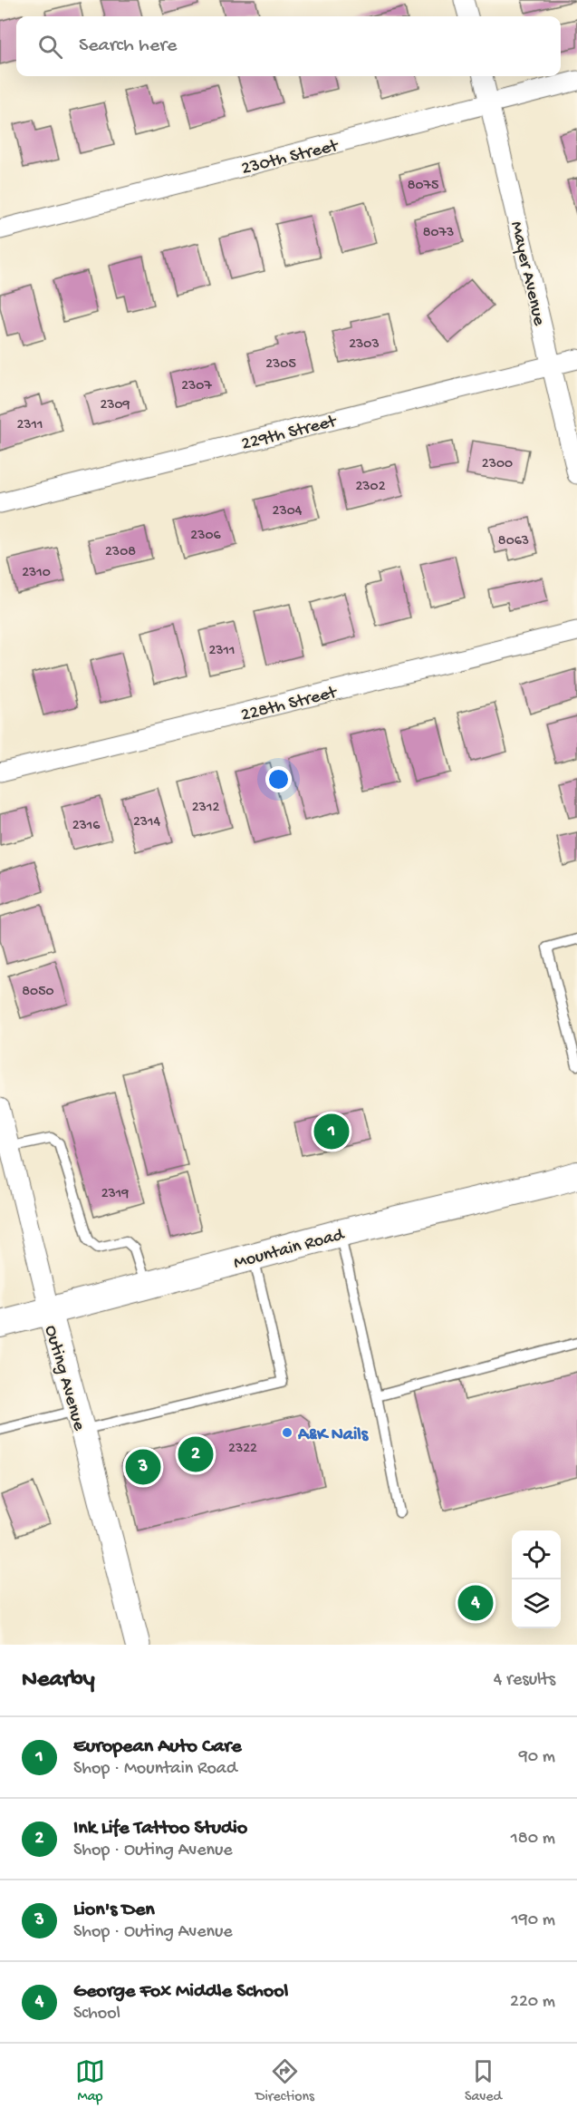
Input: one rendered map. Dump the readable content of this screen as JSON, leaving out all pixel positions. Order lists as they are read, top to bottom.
{
  "streets": {
    "main road": ["Mountain Road"],
    "street": [
      "230th Street",
      "Mayer Avenue",
      "229th Street",
      "228th Street",
      "Outing Avenue"
    ]
  },
  "crossings": [
    ["230th Street", "Mayer Avenue"],
    ["Mayer Avenue", "229th Street"],
    ["Mountain Road", "Outing Avenue"]
  ],
  "places": ["A&K Nails"],
  "house_numbers": [
    "8075",
    "8073",
    "2303",
    "2305",
    "2307",
    "2309",
    "2311",
    "2300",
    "2302",
    "2304",
    "2306",
    "8063",
    "2308",
    "2310",
    "2311",
    "2312",
    "2314",
    "2316",
    "8050",
    "2319",
    "2322"
  ],
  "page": {
    "search": "Search here",
    "pins": [
      "1",
      "2",
      "3",
      "4"
    ],
    "heading": ["Nearby", "4 results"],
    "list": [
      {
        "mark": "1",
        "name": "European Auto Care",
        "note": "Shop · Mountain Road",
        "value": "90 m"
      },
      {
        "mark": "2",
        "name": "Ink Life Tattoo Studio",
        "note": "Shop · Outing Avenue",
        "value": "180 m"
      },
      {
        "mark": "3",
        "name": "Lion's Den",
        "note": "Shop · Outing Avenue",
        "value": "190 m"
      },
      {
        "mark": "4",
        "name": "George Fox Middle School",
        "note": "School",
        "value": "220 m"
      }
    ],
    "nav": ["Map", "Directions", "Saved"]
  }
}
